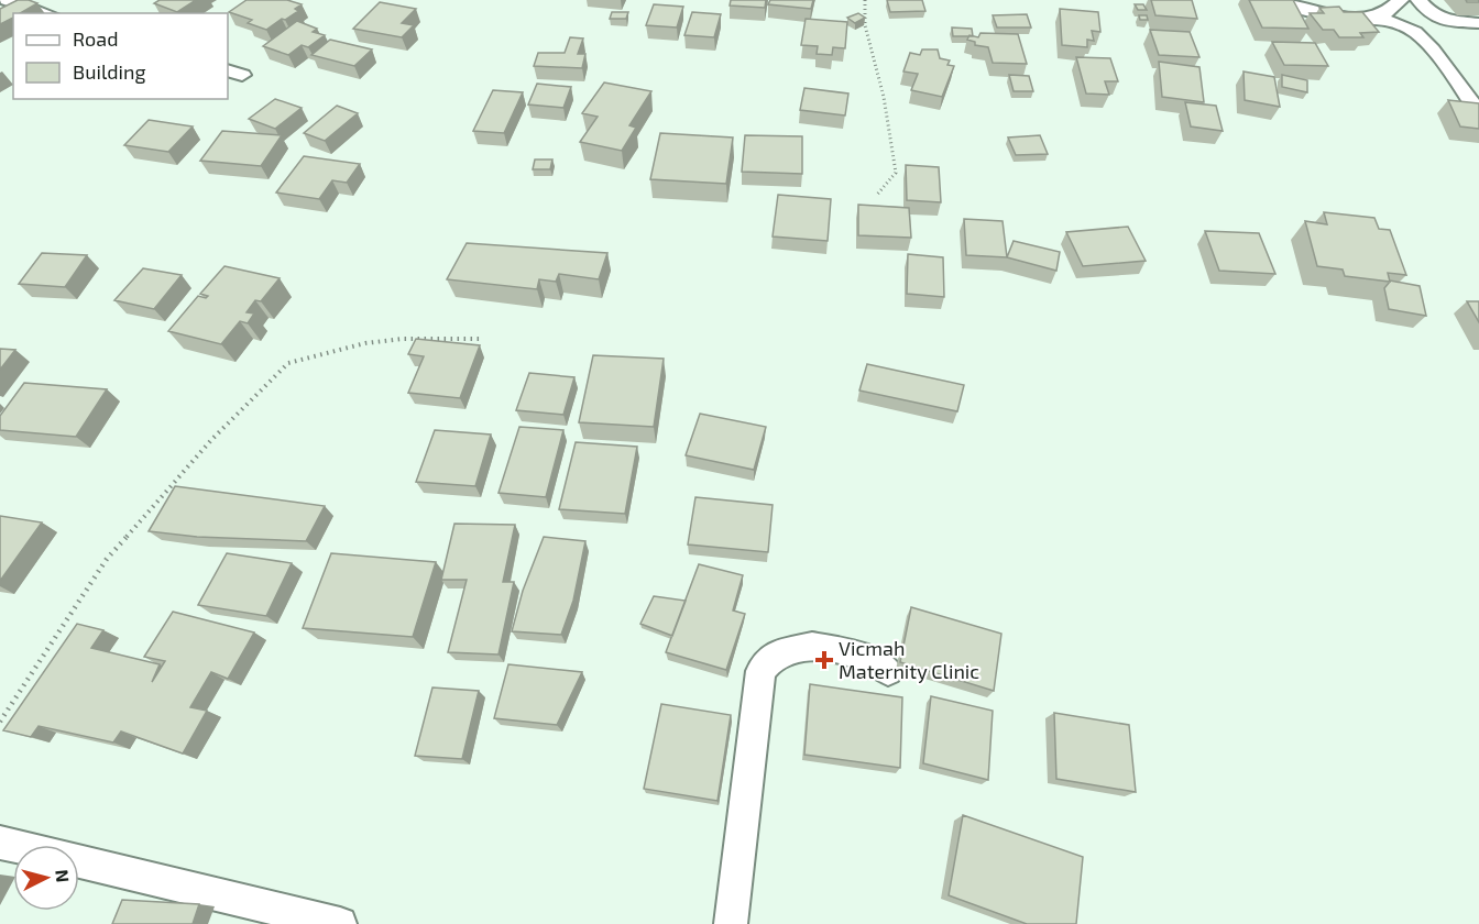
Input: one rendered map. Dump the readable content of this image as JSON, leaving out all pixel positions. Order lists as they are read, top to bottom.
{
  "places": {
    "health": ["Vicmah Maternity Clinic"]
  },
  "legend": ["Road", "Building"],
  "north": "right"
}
